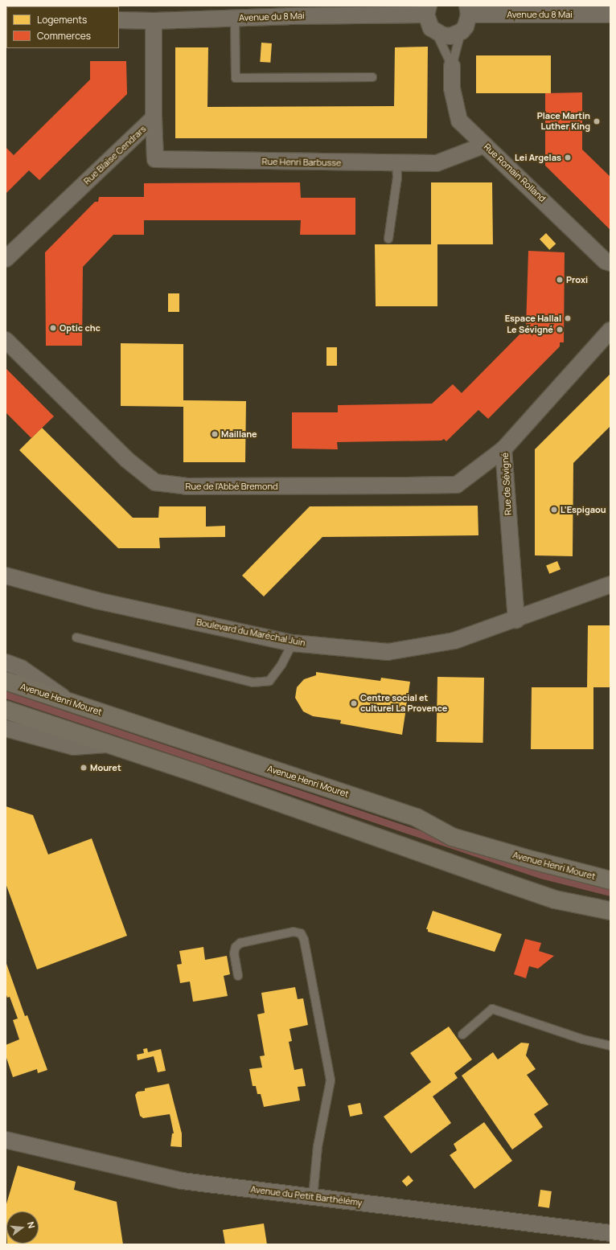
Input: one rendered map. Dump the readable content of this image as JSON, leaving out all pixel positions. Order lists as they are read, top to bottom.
{
  "streets": {
    "main road": ["Avenue Henri Mouret"],
    "street": [
      "Avenue du 8 Mai",
      "Rue Blaise Cendrars",
      "Rue Henri Barbusse",
      "Rue Romain Rolland",
      "Rue de Sévigné",
      "Rue de l'Abbé Bremond",
      "Boulevard du Maréchal Juin",
      "Avenue du Petit Barthélémy"
    ]
  },
  "crossings": [
    ["Avenue du 8 Mai", "Rue Blaise Cendrars"],
    ["Rue Blaise Cendrars", "Rue Henri Barbusse"],
    ["Rue Henri Barbusse", "Rue Romain Rolland"],
    ["Rue de Sévigné", "Rue de l'Abbé Bremond"],
    ["Rue de Sévigné", "Boulevard du Maréchal Juin"]
  ],
  "places": [
    "Place Martin Luther King",
    "Lei Argelas",
    "Proxi",
    "Espace Hallal",
    "Optic chc",
    "Le Sévigné",
    "Maillane",
    "L’Espigaou",
    "Centre social et culturel La Provence",
    "Mouret"
  ],
  "legend": ["Logements", "Commerces"],
  "north": "right"
}
